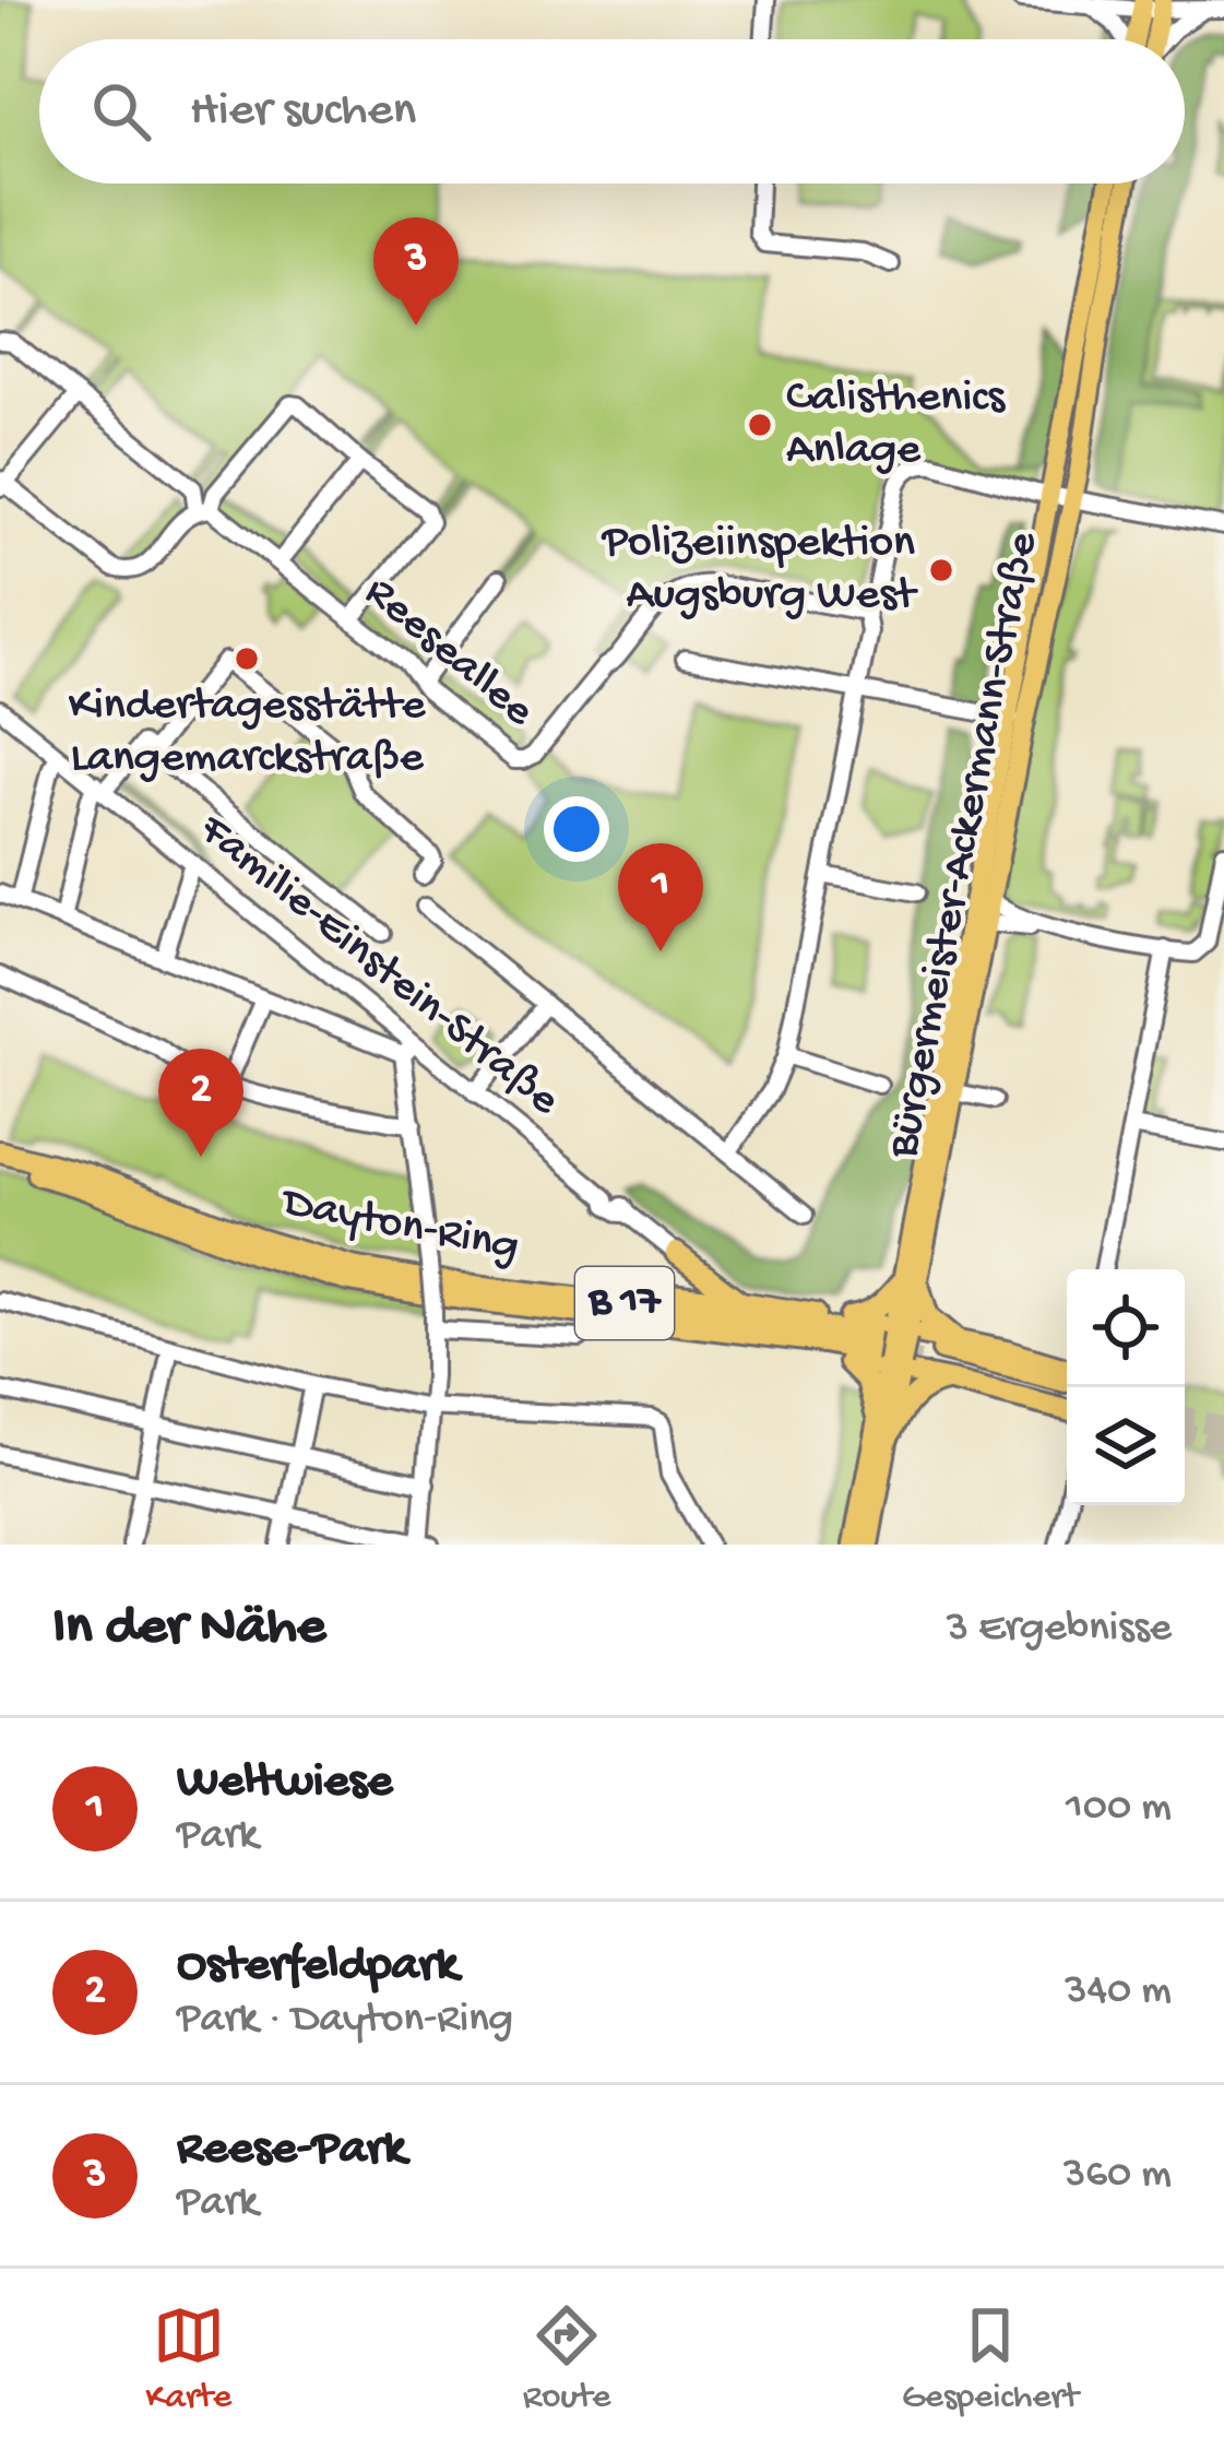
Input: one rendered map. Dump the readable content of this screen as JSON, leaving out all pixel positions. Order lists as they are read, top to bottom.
{
  "streets": {
    "highway": ["Dayton-Ring", "B 17"],
    "main road": ["Bürgermeister-Ackermann-Straße"],
    "street": ["Reeseallee", "Familie-Einstein-Straße"]
  },
  "crossings": [
    ["Bürgermeister-Ackermann-Straße", "Dayton-Ring"]
  ],
  "places": ["Calisthenics Anlage", "Polizeiinspektion Augsburg West", "Kindertagesstätte Langemarckstraße"],
  "page": {
    "search": "Hier suchen",
    "pins": ["3", "1", "2"],
    "heading": ["In der Nähe", "3 Ergebnisse"],
    "list": [
      {
        "mark": "1",
        "name": "Weltwiese",
        "note": "Park",
        "value": "100 m"
      },
      {
        "mark": "2",
        "name": "Osterfeldpark",
        "note": "Park · Dayton-Ring",
        "value": "340 m"
      },
      {
        "mark": "3",
        "name": "Reese-Park",
        "note": "Park",
        "value": "360 m"
      }
    ],
    "nav": ["Karte", "Route", "Gespeichert"]
  }
}
